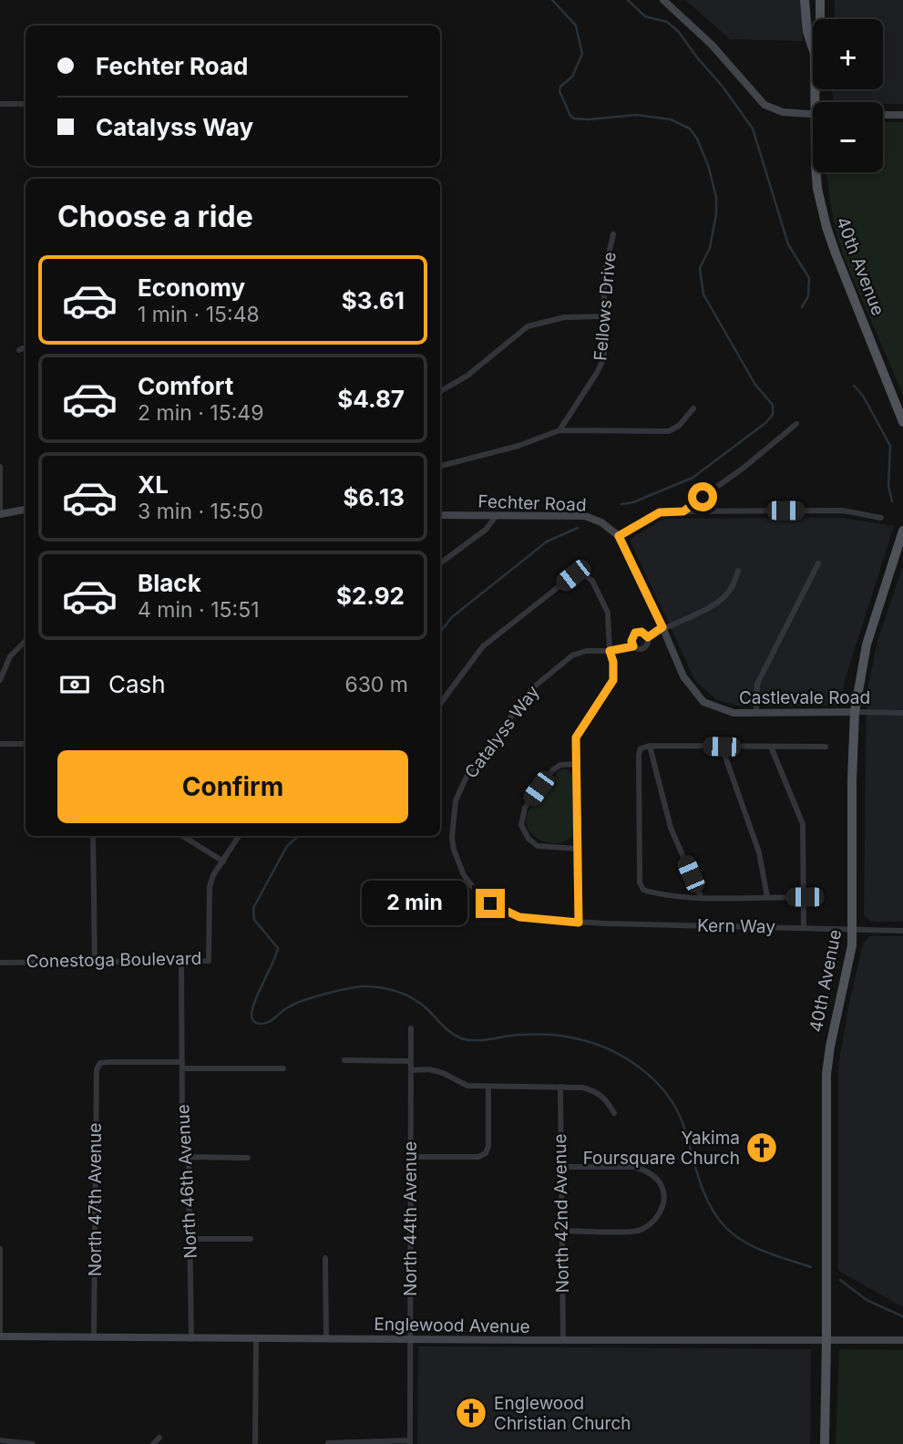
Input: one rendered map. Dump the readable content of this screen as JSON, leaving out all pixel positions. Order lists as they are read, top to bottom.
{
  "streets": {
    "main road": ["40th Avenue"],
    "street": [
      "Fellows Drive",
      "Fechter Road",
      "Castlevale Road",
      "Catalyss Way",
      "Kern Way",
      "Conestoga Boulevard",
      "North 46th Avenue",
      "North 47th Avenue",
      "North 42nd Avenue",
      "North 44th Avenue",
      "Englewood Avenue"
    ]
  },
  "crossings": [
    ["40th Avenue", "Castlevale Road"],
    ["40th Avenue", "Kern Way"],
    ["40th Avenue", "Englewood Avenue"],
    ["Fechter Road", "Castlevale Road"],
    ["Castlevale Road", "Catalyss Way"],
    ["Catalyss Way", "Kern Way"],
    ["North 46th Avenue", "North 47th Avenue"],
    ["North 46th Avenue", "Englewood Avenue"],
    ["North 47th Avenue", "Englewood Avenue"],
    ["North 42nd Avenue", "Englewood Avenue"],
    ["North 44th Avenue", "Englewood Avenue"]
  ],
  "places": {
    "church": ["Yakima Foursquare Church", "Englewood Christian Church"]
  },
  "page": {
    "map_buttons": ["+", "−"],
    "banner": ["Fechter Road", "Catalyss Way"],
    "heading": "Choose a ride",
    "list": [
      {
        "name": "Economy",
        "note": "1 min · 15:48",
        "value": "$3.61"
      },
      {
        "name": "Comfort",
        "note": "2 min · 15:49",
        "value": "$4.87"
      },
      {
        "name": "XL",
        "note": "3 min · 15:50",
        "value": "$6.13"
      },
      {
        "name": "Black",
        "note": "4 min · 15:51",
        "value": "$2.92"
      }
    ],
    "pay": ["Cash", "630 m"],
    "buttons": "Confirm",
    "bubble": "2 min"
  }
}
